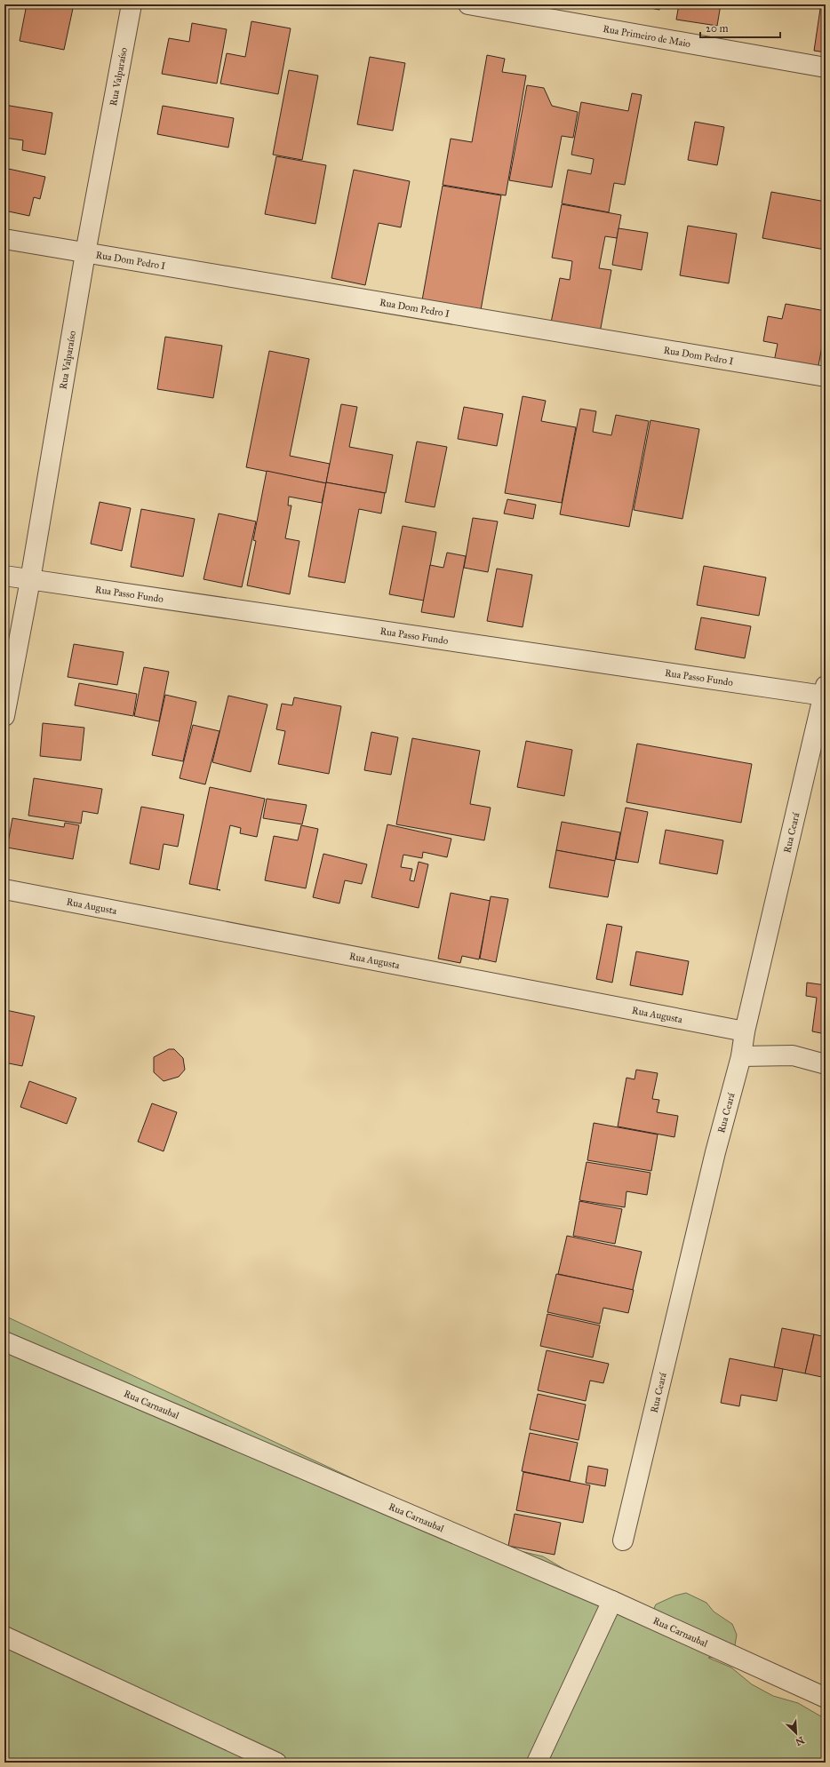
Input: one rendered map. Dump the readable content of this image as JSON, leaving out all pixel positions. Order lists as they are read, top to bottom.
{
  "streets": {
    "street": [
      "Rua Primeiro de Maio",
      "Rua Valparaíso",
      "Rua Dom Pedro I",
      "Rua Passo Fundo",
      "Rua Ceará",
      "Rua Augusta",
      "Rua Carnaubal"
    ]
  },
  "crossings": [
    ["Rua Valparaíso", "Rua Dom Pedro I"],
    ["Rua Valparaíso", "Rua Passo Fundo"],
    ["Rua Passo Fundo", "Rua Ceará"],
    ["Rua Ceará", "Rua Augusta"]
  ],
  "scale_bar": "20 m",
  "north": "bottom right"
}
